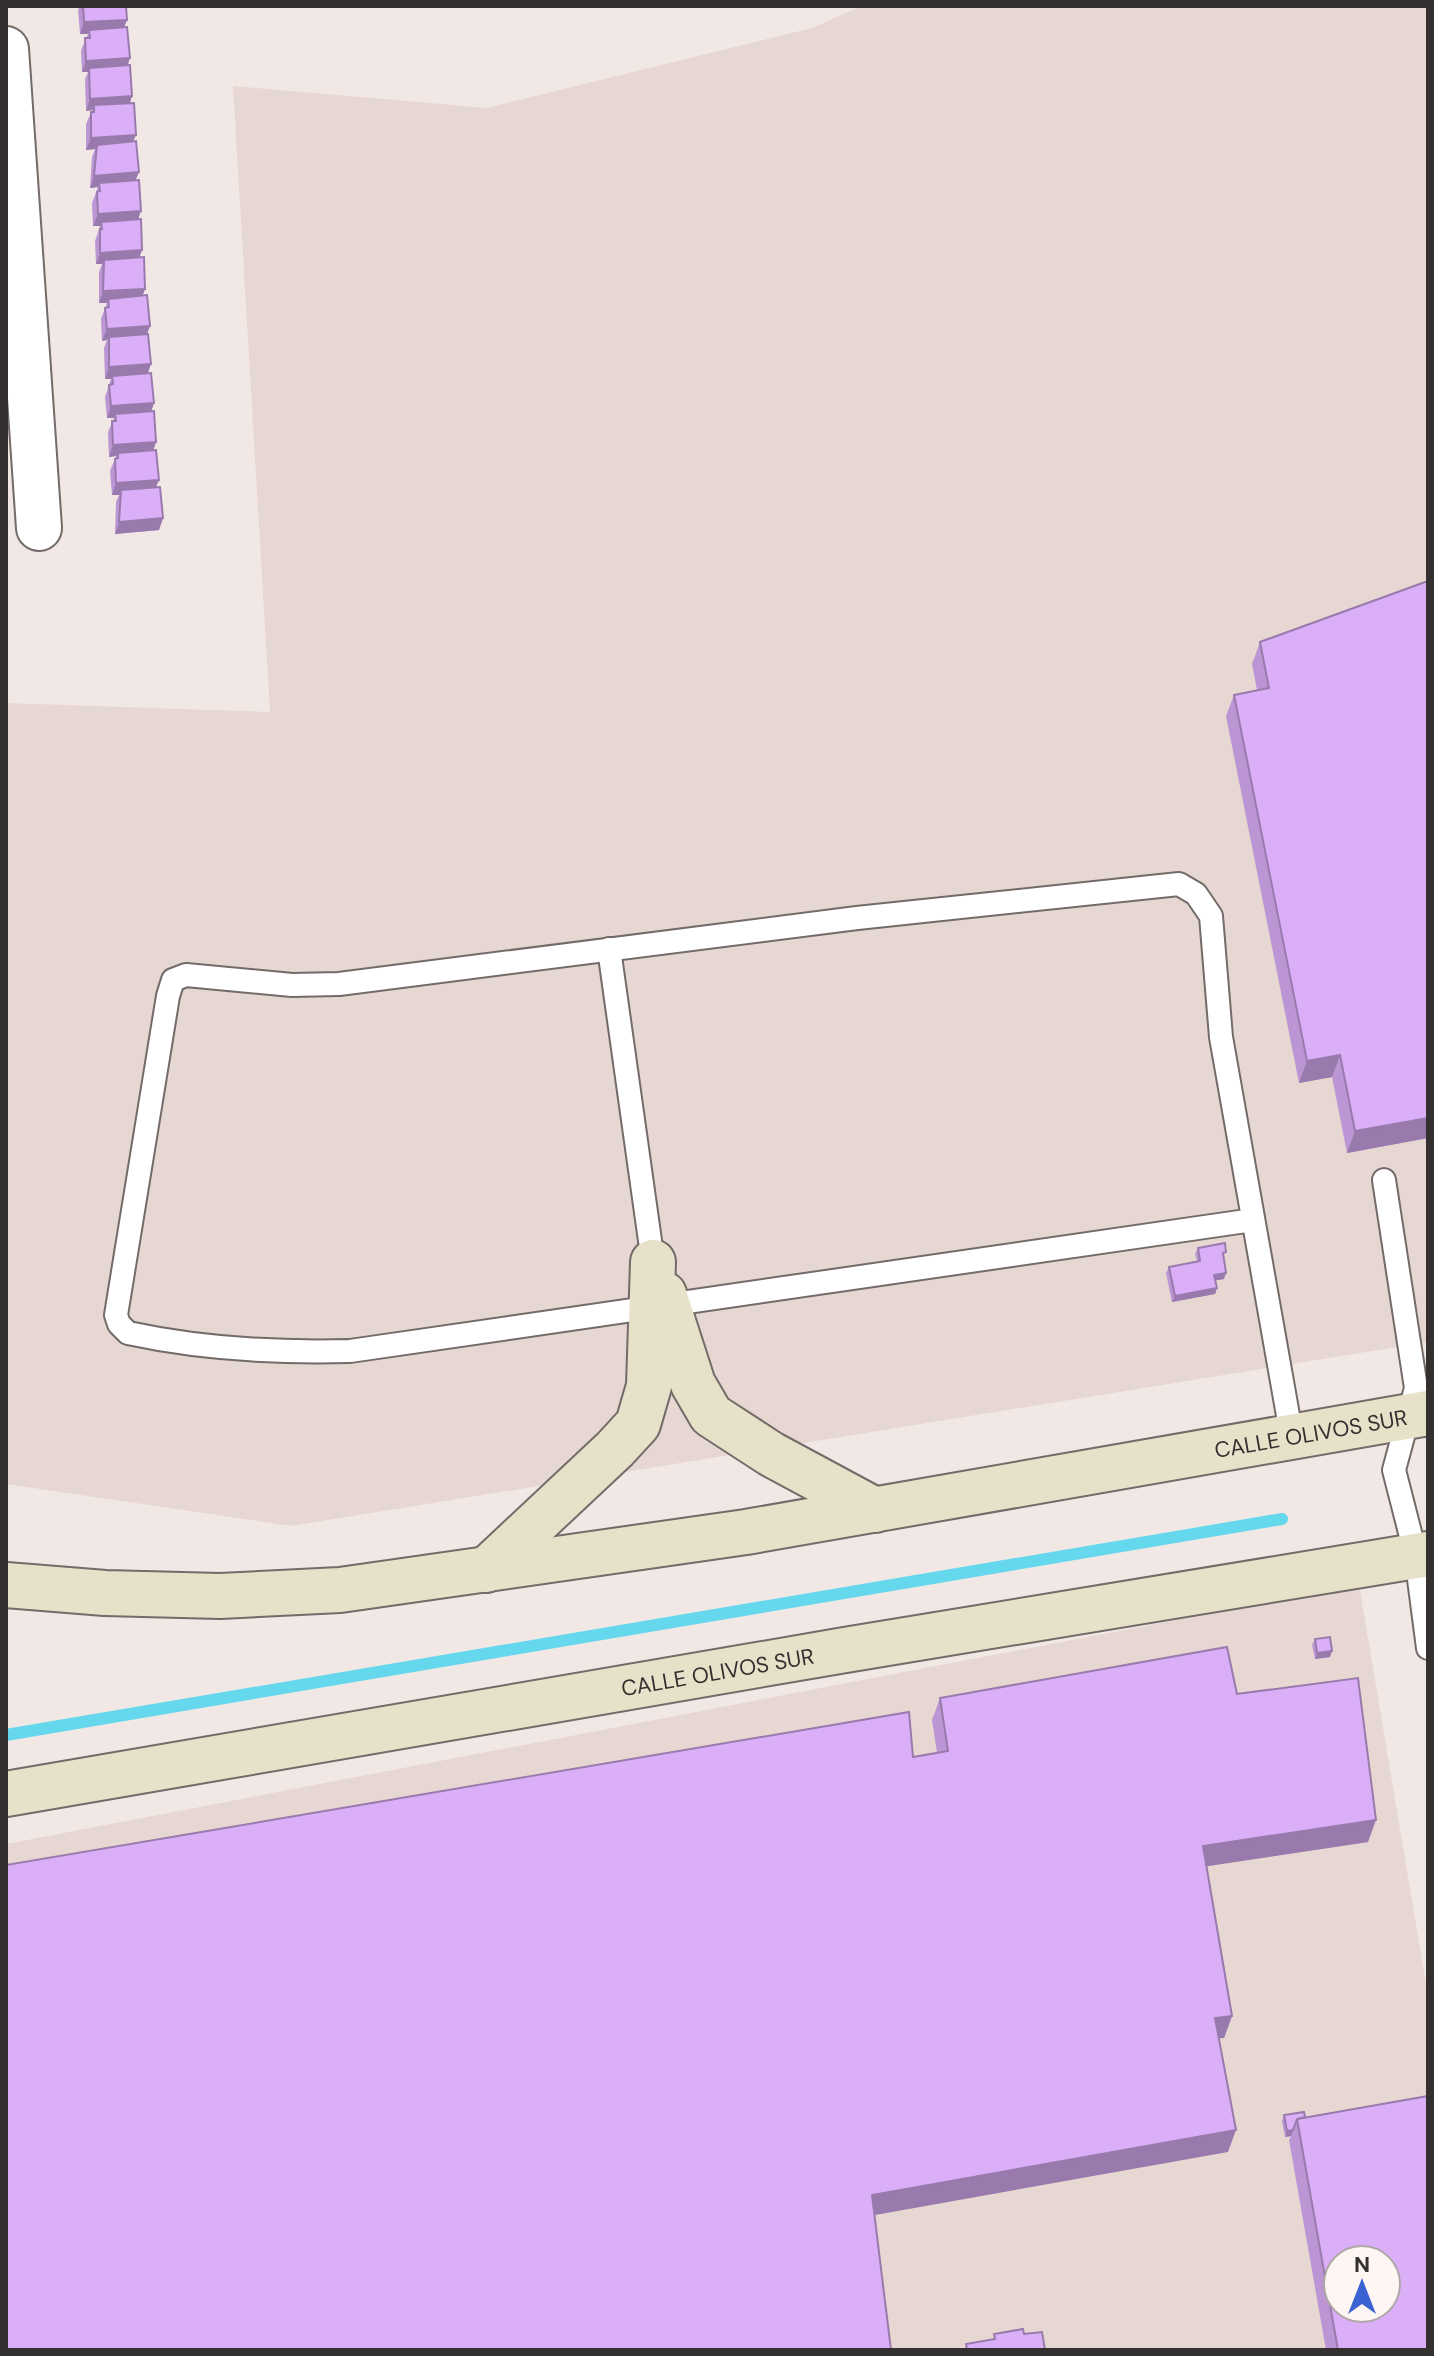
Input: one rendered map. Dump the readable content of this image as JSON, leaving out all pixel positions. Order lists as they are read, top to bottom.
{
  "streets": {
    "main road": ["CALLE OLIVOS SUR"]
  },
  "north": "top"
}
